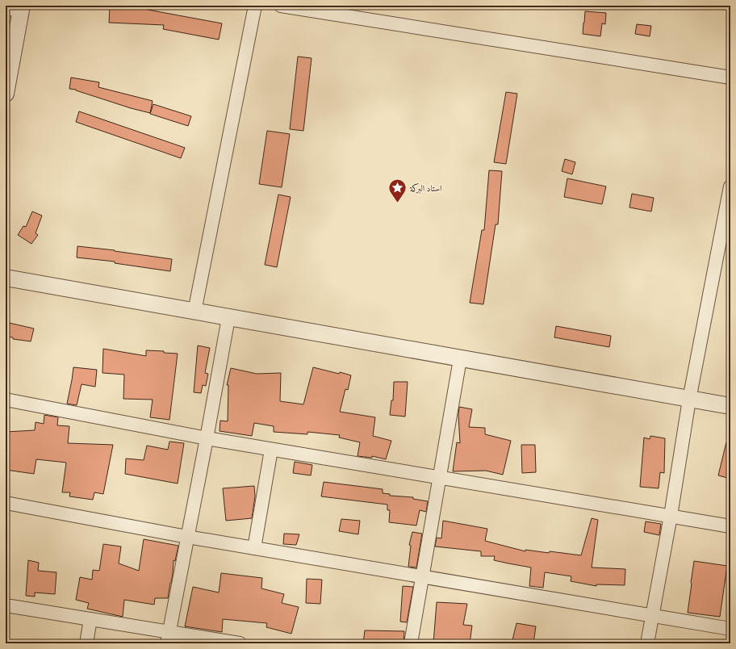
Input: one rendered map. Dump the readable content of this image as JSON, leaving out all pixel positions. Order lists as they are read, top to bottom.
{
  "places": {
    "place": ["استاد البركة"]
  }
}
